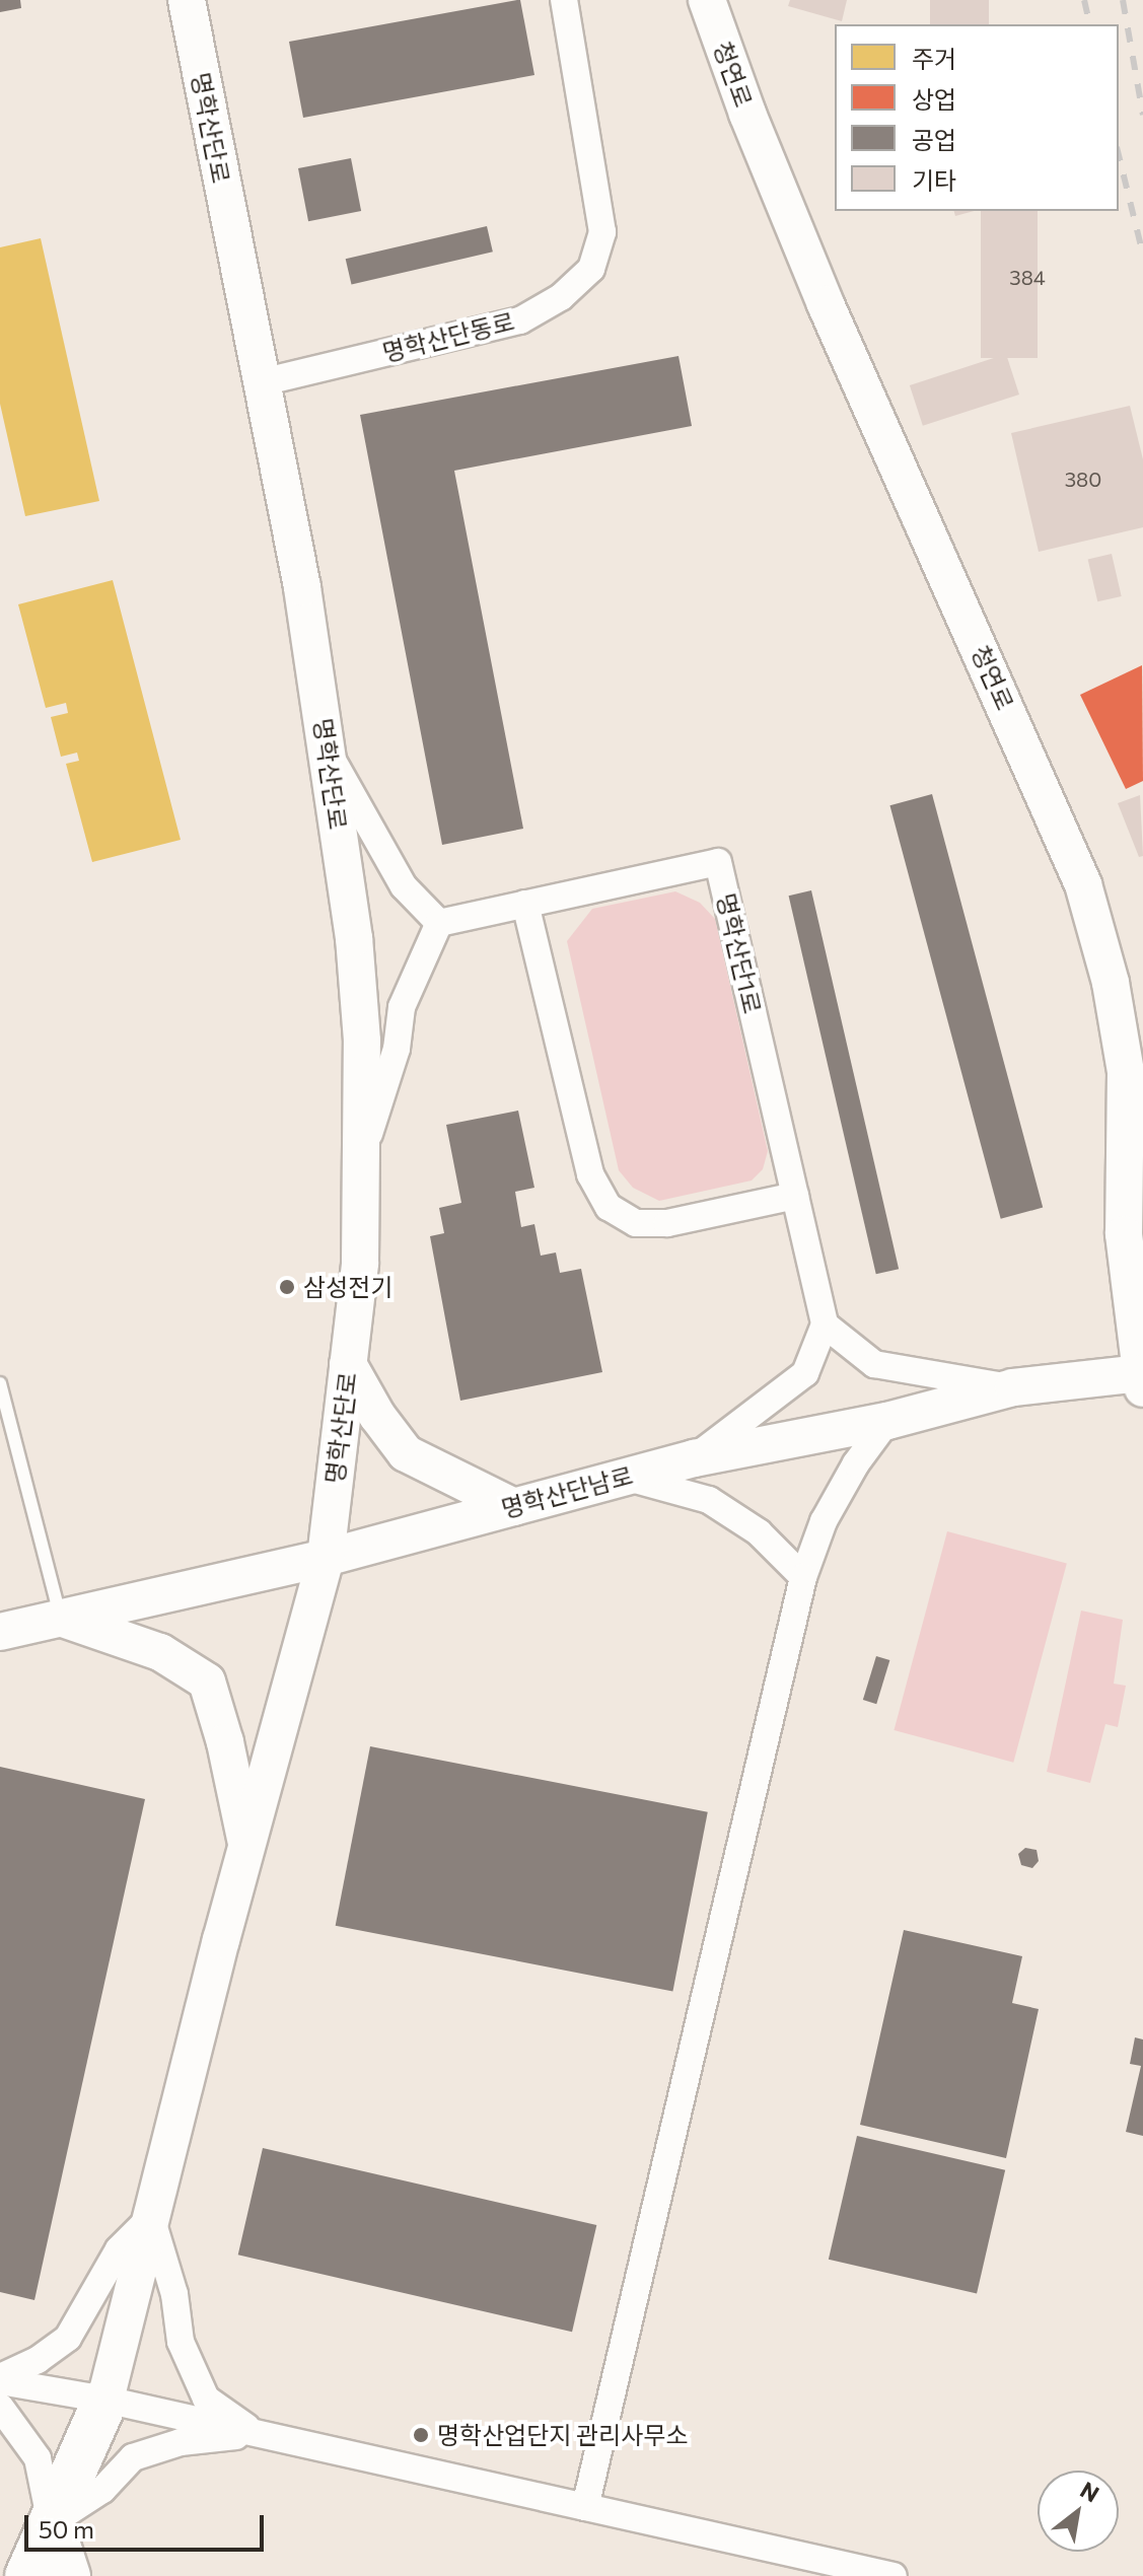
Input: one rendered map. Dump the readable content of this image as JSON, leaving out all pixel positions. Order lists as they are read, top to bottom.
{
  "streets": {
    "street": [
      "청연로",
      "명학산단로",
      "명학산단동로",
      "명학산단1로",
      "명학산단남로"
    ]
  },
  "crossings": [
    ["청연로", "명학산단남로"],
    ["명학산단로", "명학산단동로"],
    ["명학산단로", "명학산단남로"]
  ],
  "places": ["삼성전기", "명학산업단지 관리사무소"],
  "house_numbers": ["384", "380"],
  "legend": [
    "주거",
    "상업",
    "공업",
    "기타"
  ],
  "scale_bar": "50 m",
  "north": "top right"
}
